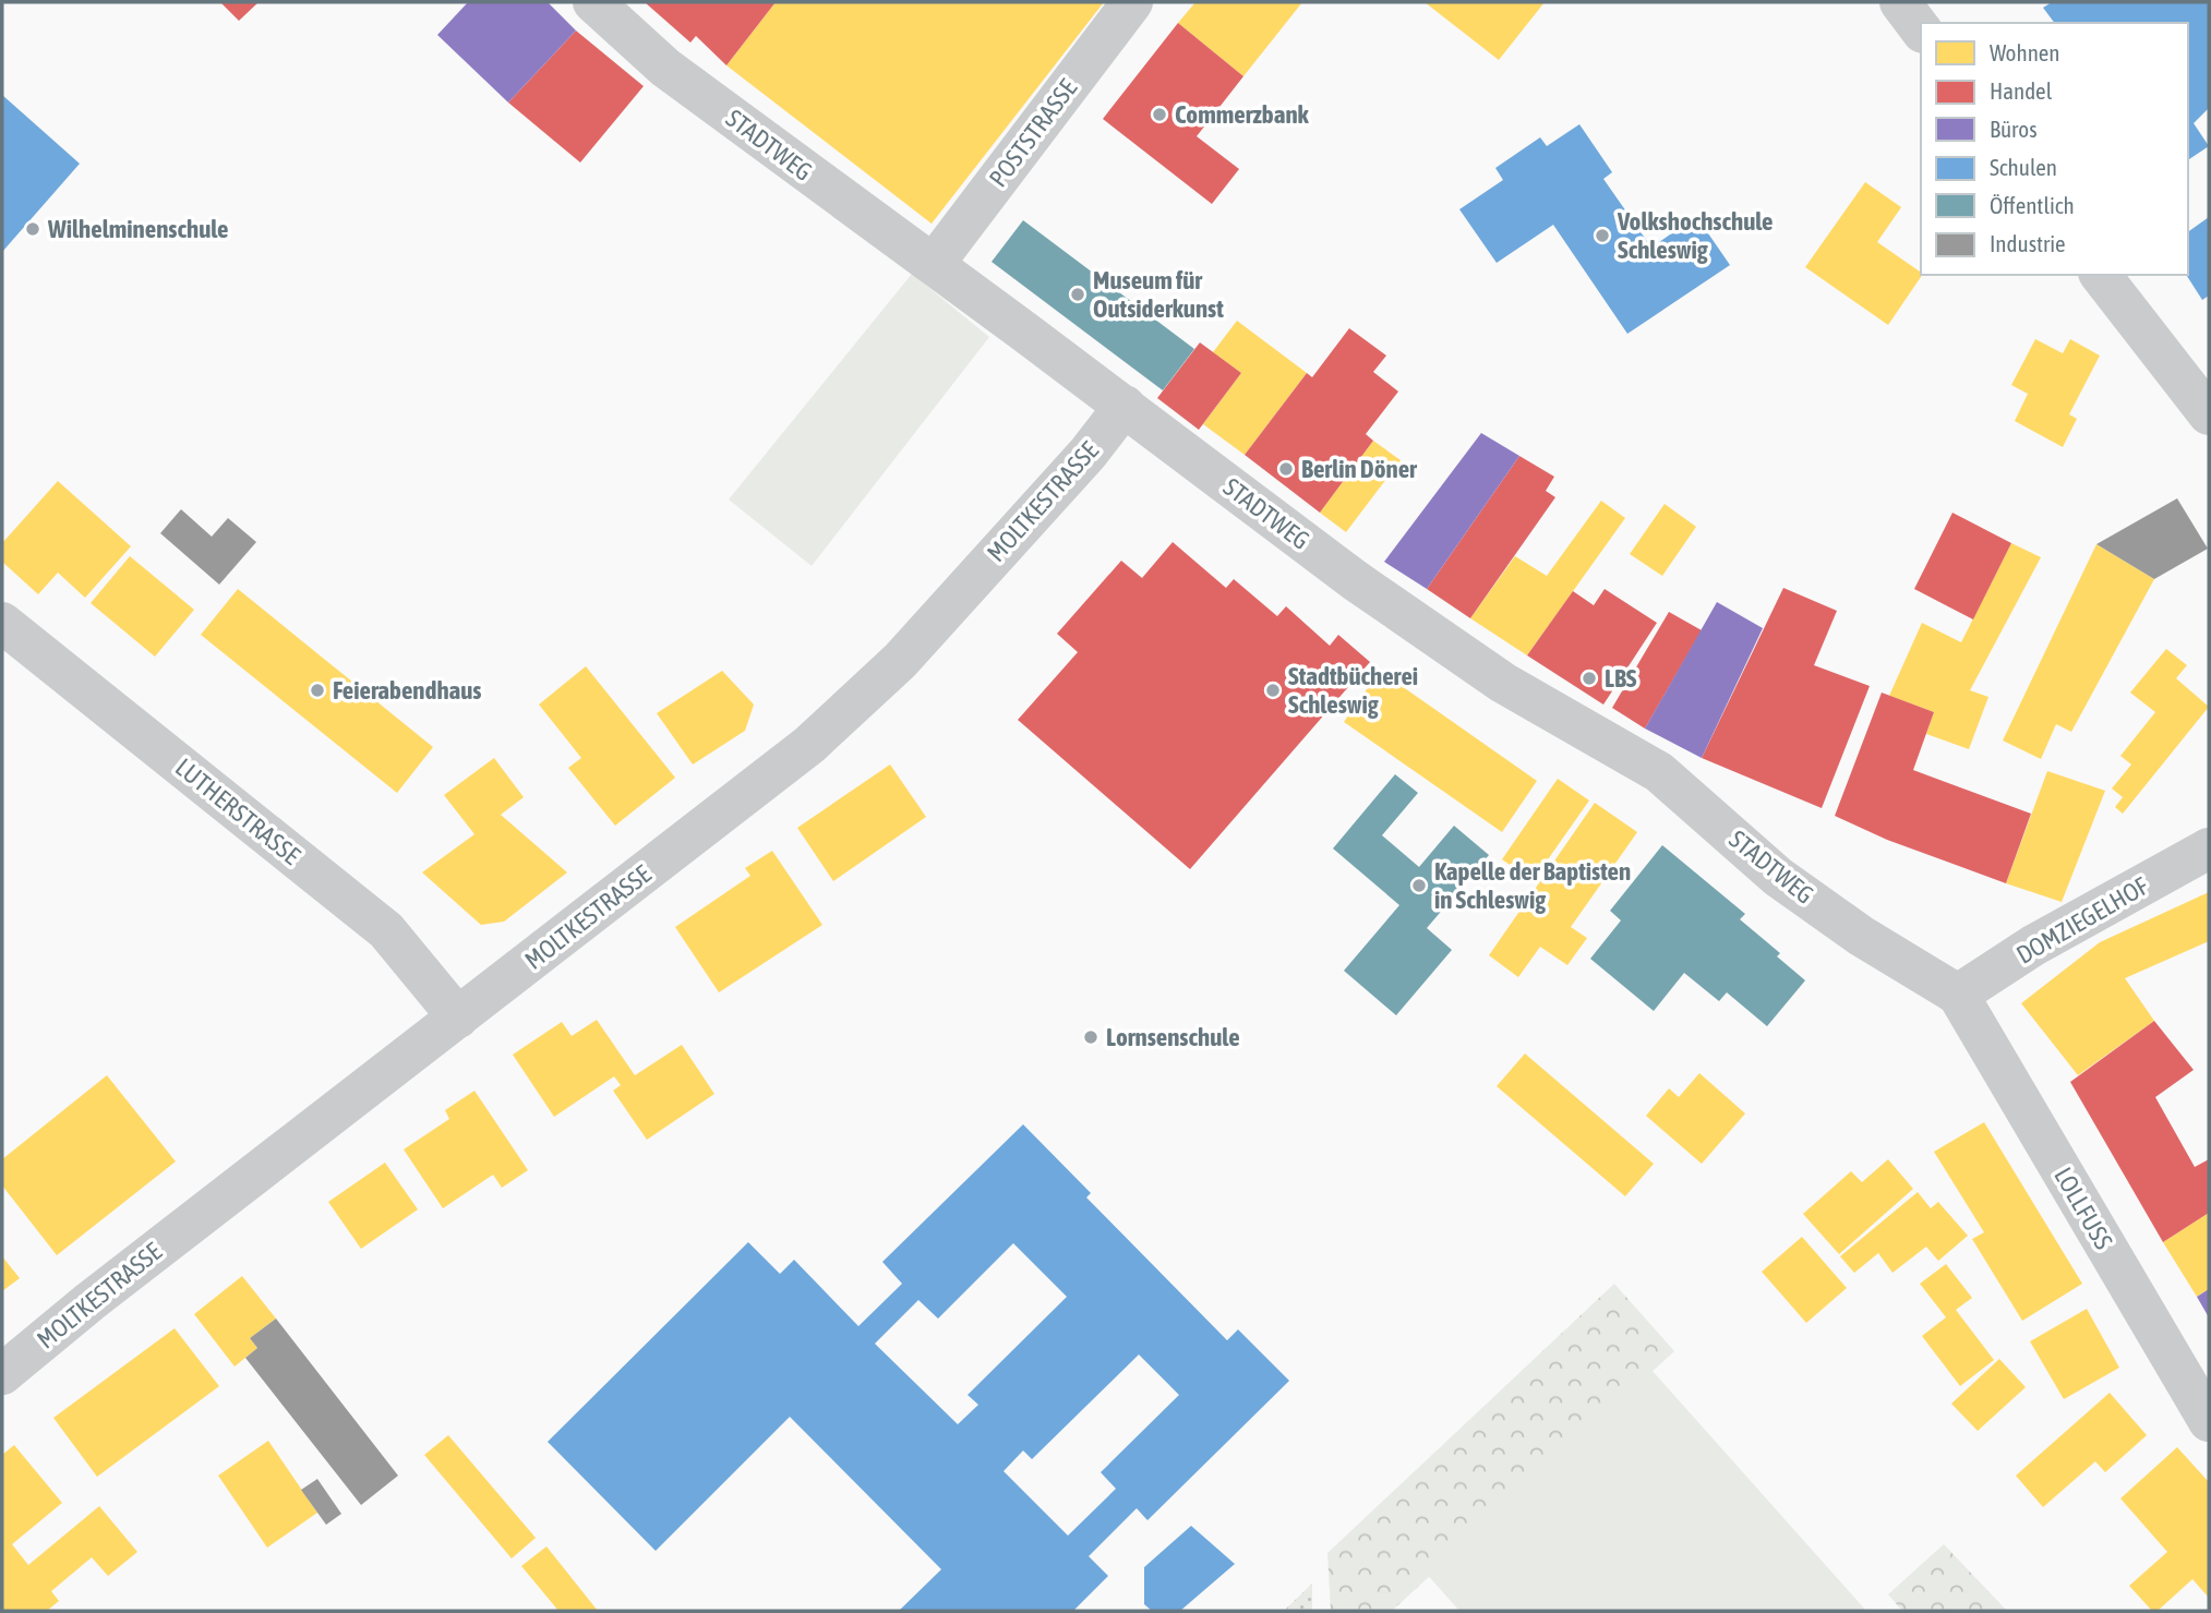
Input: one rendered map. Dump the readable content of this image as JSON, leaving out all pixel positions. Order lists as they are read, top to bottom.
{
  "streets": {
    "street": [
      "POSTSTRASSE",
      "STADTWEG",
      "MOLTKESTRASSE",
      "LUTHERSTRASSE",
      "DOMZIEGELHOF",
      "LOLLFUSS"
    ]
  },
  "crossings": [
    ["POSTSTRASSE", "STADTWEG"],
    ["STADTWEG", "MOLTKESTRASSE"],
    ["STADTWEG", "DOMZIEGELHOF"],
    ["STADTWEG", "LOLLFUSS"],
    ["MOLTKESTRASSE", "LUTHERSTRASSE"],
    ["DOMZIEGELHOF", "LOLLFUSS"]
  ],
  "places": [
    "Commerzbank",
    "Wilhelminenschule",
    "Volkshochschule Schleswig",
    "Museum für Outsiderkunst",
    "Berlin Döner",
    "LBS",
    "Feierabendhaus",
    "Stadtbücherei Schleswig",
    "Kapelle der Baptisten in Schleswig",
    "Lornsenschule"
  ],
  "legend": [
    "Wohnen",
    "Handel",
    "Büros",
    "Schulen",
    "Öffentlich",
    "Industrie"
  ]
}
